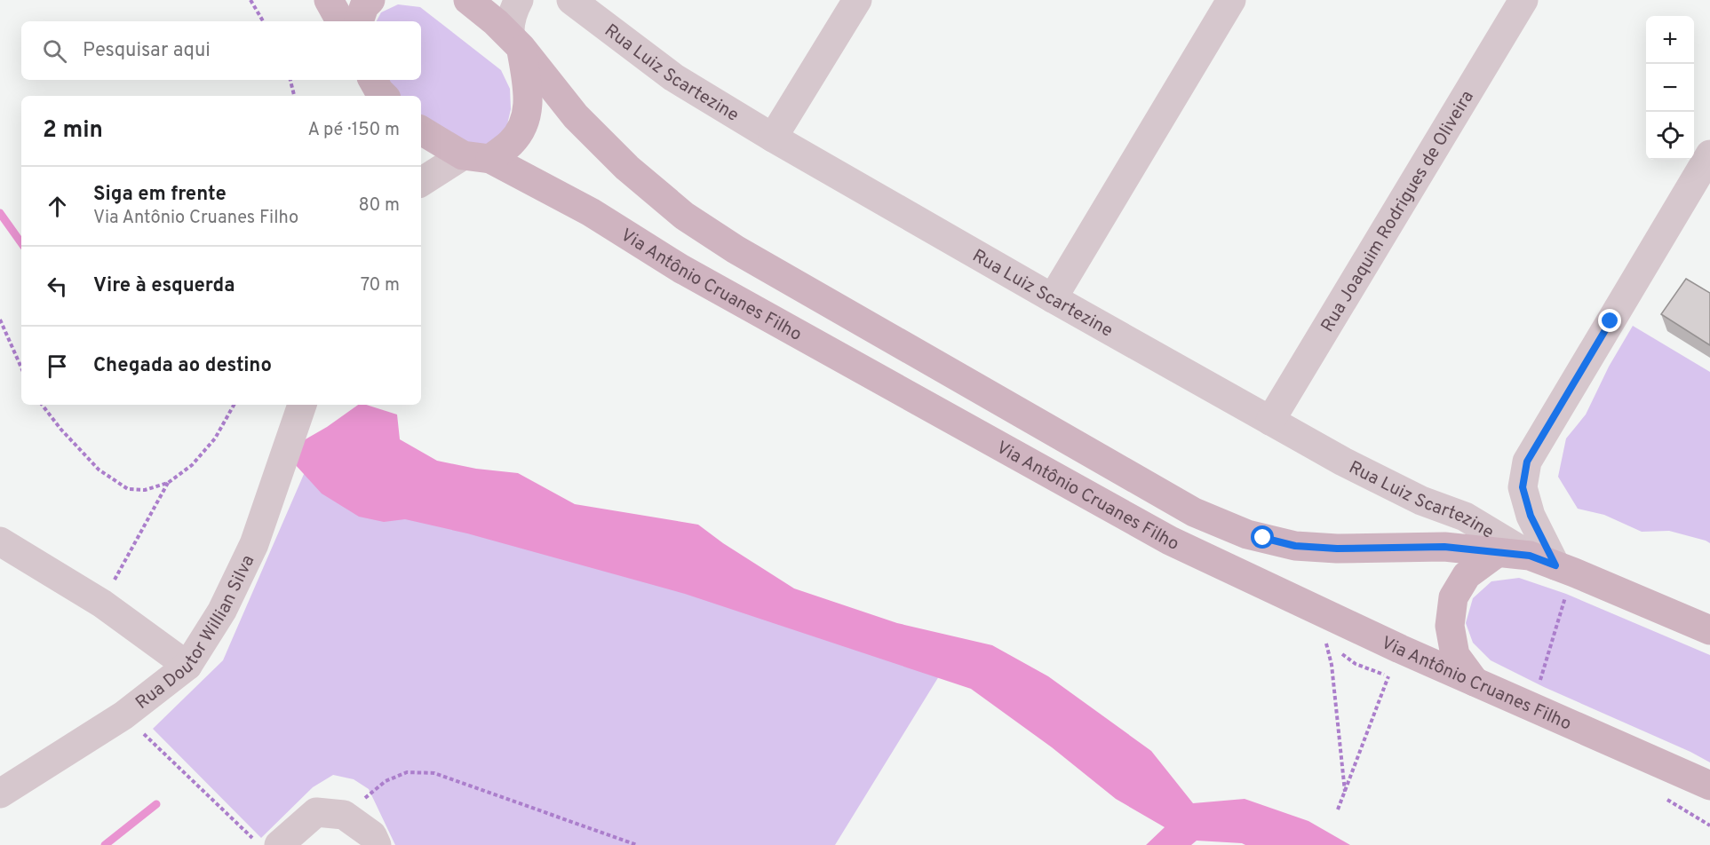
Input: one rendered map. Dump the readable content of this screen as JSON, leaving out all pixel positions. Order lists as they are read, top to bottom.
{
  "streets": {
    "main road": ["Via Antônio Cruanes Filho"],
    "street": ["Rua Luiz Scartezine", "Rua Joaquim Rodrigues de Oliveira", "Rua Doutor Willian Silva"]
  },
  "crossings": [
    ["Rua Luiz Scartezine", "Rua Joaquim Rodrigues de Oliveira"],
    ["Rua Luiz Scartezine", "Via Antônio Cruanes Filho"]
  ],
  "page": {
    "map_buttons": ["+", "−"],
    "search": "Pesquisar aqui",
    "heading": ["2 min", "A pé · 150 m"],
    "list": [
      ["Siga em frente", "Via Antônio Cruanes Filho", "80 m"],
      ["Vire à esquerda", "70 m"],
      "Chegada ao destino"
    ]
  }
}
